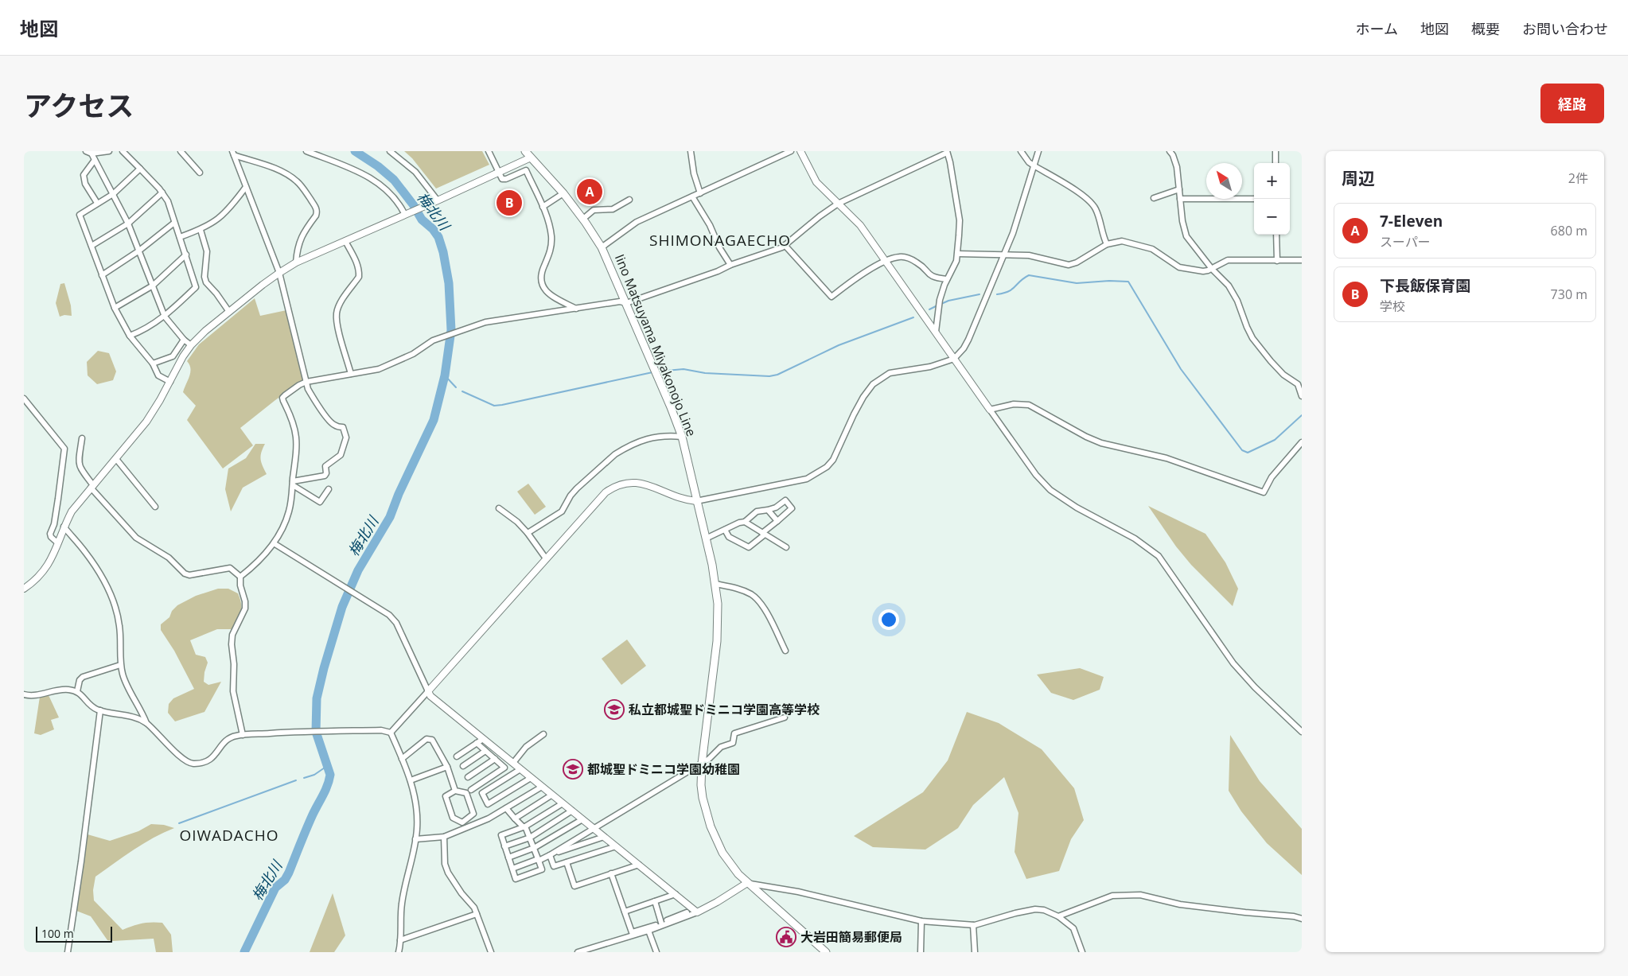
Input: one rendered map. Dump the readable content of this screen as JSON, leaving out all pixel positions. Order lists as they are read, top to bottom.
{
  "streets": {
    "main road": ["Iino Matsuyama Miyakonojo Line"]
  },
  "districts": ["SHIMONAGAECHO", "OIWADACHO"],
  "water": ["梅北川"],
  "places": {
    "school or university": ["私立都城聖ドミニコ学園高等学校", "都城聖ドミニコ学園幼稚園"],
    "public building": ["大岩田簡易郵便局"]
  },
  "scale_bar": "100 m",
  "north": "top left",
  "page": {
    "header": "地図",
    "nav": [
      "ホーム",
      "地図",
      "概要",
      "お問い合わせ"
    ],
    "title": "アクセス",
    "buttons": "経路",
    "heading": ["周辺", "2件"],
    "map_buttons": ["+", "−"],
    "pins": ["A", "B"],
    "list": [
      {
        "mark": "A",
        "name": "7-Eleven",
        "note": "スーパー",
        "value": "680 m"
      },
      {
        "mark": "B",
        "name": "下長飯保育園",
        "note": "学校",
        "value": "730 m"
      }
    ],
    "scale": "100 m"
  }
}
